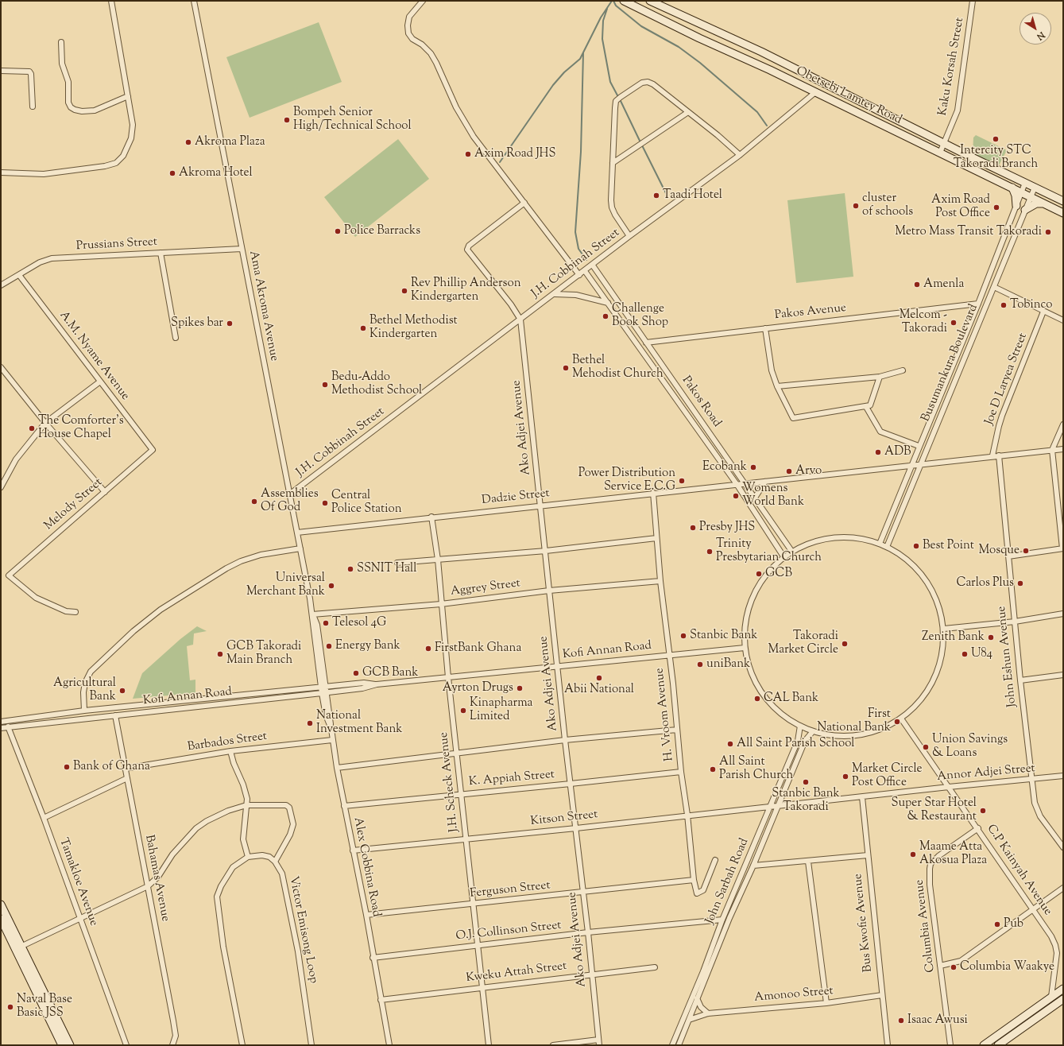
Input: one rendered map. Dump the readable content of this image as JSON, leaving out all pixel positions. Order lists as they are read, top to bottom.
{
  "streets": {
    "main road": ["Obetsebi Lamtey Road"],
    "street": [
      "Kaku Korsah Street",
      "Prussians Street",
      "J.H. Cobbinah Street",
      "Ama Akroma Avenue",
      "Pakos Avenue",
      "A.M. Nyame Avenue",
      "Busumankura Boulevard",
      "Joe D Laryea Street",
      "Pakos Road",
      "Ako Adjei Avenue",
      "Dadzie Street",
      "Melody Street",
      "Aggrey Street",
      "Kofi Annan Road",
      "John Eshun Avenue",
      "H. Vroom Avenue",
      "Barbados Street",
      "Annor Adjei Street",
      "K. Appiah Street",
      "J.H. Scheck Avenue",
      "Kitson Street",
      "Alex Cobbina Road",
      "C.P Kainyah Avenue",
      "Bahamas Avenue",
      "John Sarbah Road",
      "Tamakloe Avenue",
      "Ferguson Street",
      "Bus Kwofie Avenue",
      "Columbia Avenue",
      "Victor Emisong Loop",
      "O.J. Collinson Street",
      "Kweku Attah Street",
      "Amonoo Street"
    ]
  },
  "crossings": [
    ["Kaku Korsah Street", "Obetsebi Lamtey Road"],
    ["Obetsebi Lamtey Road", "J.H. Cobbinah Street"],
    ["Obetsebi Lamtey Road", "Busumankura Boulevard"],
    ["Prussians Street", "Ama Akroma Avenue"],
    ["Prussians Street", "A.M. Nyame Avenue"],
    ["J.H. Cobbinah Street", "Ama Akroma Avenue"],
    ["J.H. Cobbinah Street", "Pakos Road"],
    ["J.H. Cobbinah Street", "Ako Adjei Avenue"],
    ["Ama Akroma Avenue", "Dadzie Street"],
    ["Ama Akroma Avenue", "Aggrey Street"],
    ["Ama Akroma Avenue", "Kofi Annan Road"],
    ["Ama Akroma Avenue", "Alex Cobbina Road"],
    ["Pakos Avenue", "Busumankura Boulevard"],
    ["Pakos Avenue", "Pakos Road"],
    ["A.M. Nyame Avenue", "Melody Street"],
    ["Busumankura Boulevard", "Dadzie Street"],
    ["Pakos Road", "Dadzie Street"],
    ["Ako Adjei Avenue", "Dadzie Street"],
    ["Ako Adjei Avenue", "Aggrey Street"],
    ["Ako Adjei Avenue", "Kofi Annan Road"],
    ["Ako Adjei Avenue", "K. Appiah Street"],
    ["Ako Adjei Avenue", "Kitson Street"],
    ["Ako Adjei Avenue", "Ferguson Street"],
    ["Ako Adjei Avenue", "O.J. Collinson Street"],
    ["Ako Adjei Avenue", "Kweku Attah Street"],
    ["Dadzie Street", "H. Vroom Avenue"],
    ["Dadzie Street", "J.H. Scheck Avenue"],
    ["Aggrey Street", "H. Vroom Avenue"],
    ["Aggrey Street", "J.H. Scheck Avenue"],
    ["Kofi Annan Road", "H. Vroom Avenue"],
    ["Kofi Annan Road", "J.H. Scheck Avenue"],
    ["Kofi Annan Road", "Alex Cobbina Road"],
    ["Kofi Annan Road", "Bahamas Avenue"],
    ["Kofi Annan Road", "Tamakloe Avenue"],
    ["John Eshun Avenue", "Annor Adjei Street"],
    ["H. Vroom Avenue", "K. Appiah Street"],
    ["H. Vroom Avenue", "Kitson Street"],
    ["H. Vroom Avenue", "Ferguson Street"],
    ["Barbados Street", "Alex Cobbina Road"],
    ["Barbados Street", "Bahamas Avenue"],
    ["Annor Adjei Street", "Kitson Street"],
    ["Annor Adjei Street", "C.P Kainyah Avenue"],
    ["Annor Adjei Street", "John Sarbah Road"],
    ["Annor Adjei Street", "Bus Kwofie Avenue"],
    ["K. Appiah Street", "J.H. Scheck Avenue"],
    ["K. Appiah Street", "Alex Cobbina Road"],
    ["J.H. Scheck Avenue", "Kitson Street"],
    ["J.H. Scheck Avenue", "Ferguson Street"],
    ["J.H. Scheck Avenue", "O.J. Collinson Street"],
    ["J.H. Scheck Avenue", "Kweku Attah Street"],
    ["Kitson Street", "Alex Cobbina Road"],
    ["Kitson Street", "John Sarbah Road"],
    ["Alex Cobbina Road", "Ferguson Street"],
    ["Alex Cobbina Road", "O.J. Collinson Street"],
    ["Alex Cobbina Road", "Kweku Attah Street"],
    ["C.P Kainyah Avenue", "Columbia Avenue"],
    ["John Sarbah Road", "O.J. Collinson Street"],
    ["John Sarbah Road", "Amonoo Street"],
    ["Bus Kwofie Avenue", "Amonoo Street"]
  ],
  "places": [
    "Bompeh Senior High/Technical School",
    "Intercity STC Takoradi Branch",
    "Akroma Plaza",
    "Axim Road JHS",
    "Akroma Hotel",
    "Taadi Hotel",
    "cluster of schools",
    "Axim Road Post Office",
    "Police Barracks",
    "Metro Mass Transit Takoradi",
    "Amenla",
    "Rev Phillip Anderson Kindergarten",
    "Tobinco",
    "Challenge Book Shop",
    "Melcom - Takoradi",
    "Spikes bar",
    "Bethel Methodist Kindergarten",
    "Bethel Mehodist Church",
    "Bedu-Addo Methodist School",
    "The Comforter's House Chapel",
    "ADB",
    "Ecobank",
    "Arvo",
    "Power Distribution Service E.C.G",
    "Womens World Bank",
    "Assemblies Of God",
    "Central Police Station",
    "Presby JHS",
    "Best Point",
    "Mosque",
    "Trinity Presbytarian Church",
    "SSNIT Hall",
    "GCB",
    "Carlos Plus",
    "Universal Merchant Bank",
    "Telesol 4G",
    "Stanbic Bank",
    "Zenith Bank",
    "Takoradi Market Circle",
    "Energy Bank",
    "FirstBank Ghana",
    "GCB Takoradi Main Branch",
    "U84",
    "uniBank",
    "GCB Bank",
    "Abii National",
    "Ayrton Drugs",
    "Agricultural Bank",
    "CAL Bank",
    "Kinapharma Limited",
    "First National Bank",
    "National Investment Bank",
    "All Saint Parish School",
    "Union Savings & Loans",
    "Bank of Ghana",
    "All Saint Parish Church",
    "Market Circle Post Office",
    "Stanbic Bank Takoradi",
    "Super Star Hotel & Restaurant",
    "Maame Atta Akosua Plaza",
    "Pub",
    "Columbia Waakye",
    "Naval Base Basic JSS",
    "Isaac Awusi"
  ],
  "north": "bottom right"
}
